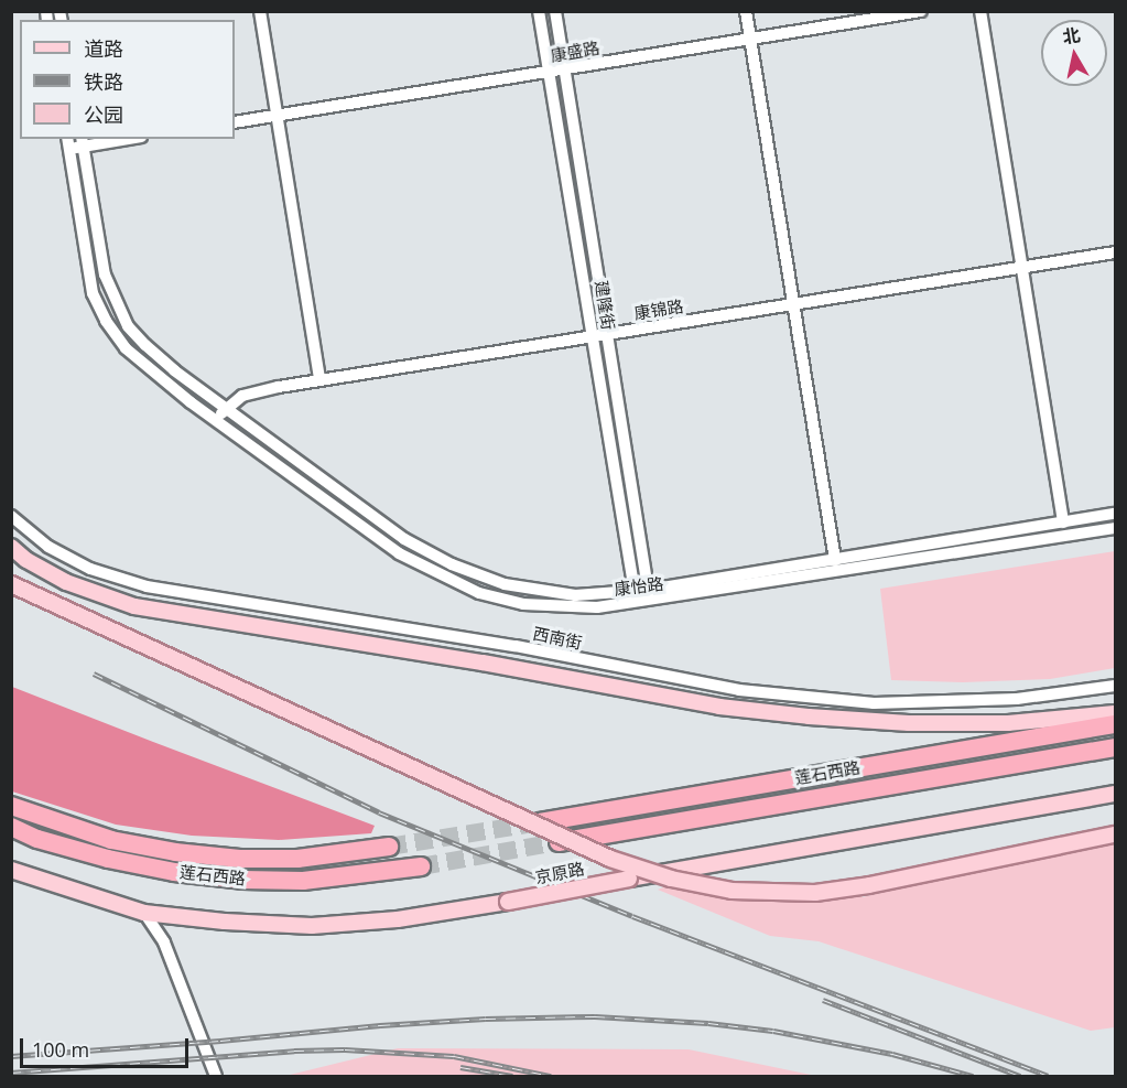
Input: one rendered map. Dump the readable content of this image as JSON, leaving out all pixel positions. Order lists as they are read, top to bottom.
{
  "streets": {
    "highway": ["莲石西路"],
    "main road": ["京原路"],
    "street": [
      "康盛路",
      "建隆街",
      "康锦路",
      "康怡路",
      "西南街"
    ]
  },
  "crossings": [
    ["康盛路", "建隆街"],
    ["建隆街", "康锦路"],
    ["建隆街", "康怡路"],
    ["康锦路", "康怡路"]
  ],
  "legend": ["道路", "铁路", "公园"],
  "scale_bar": "100 m",
  "north": "top"
}
